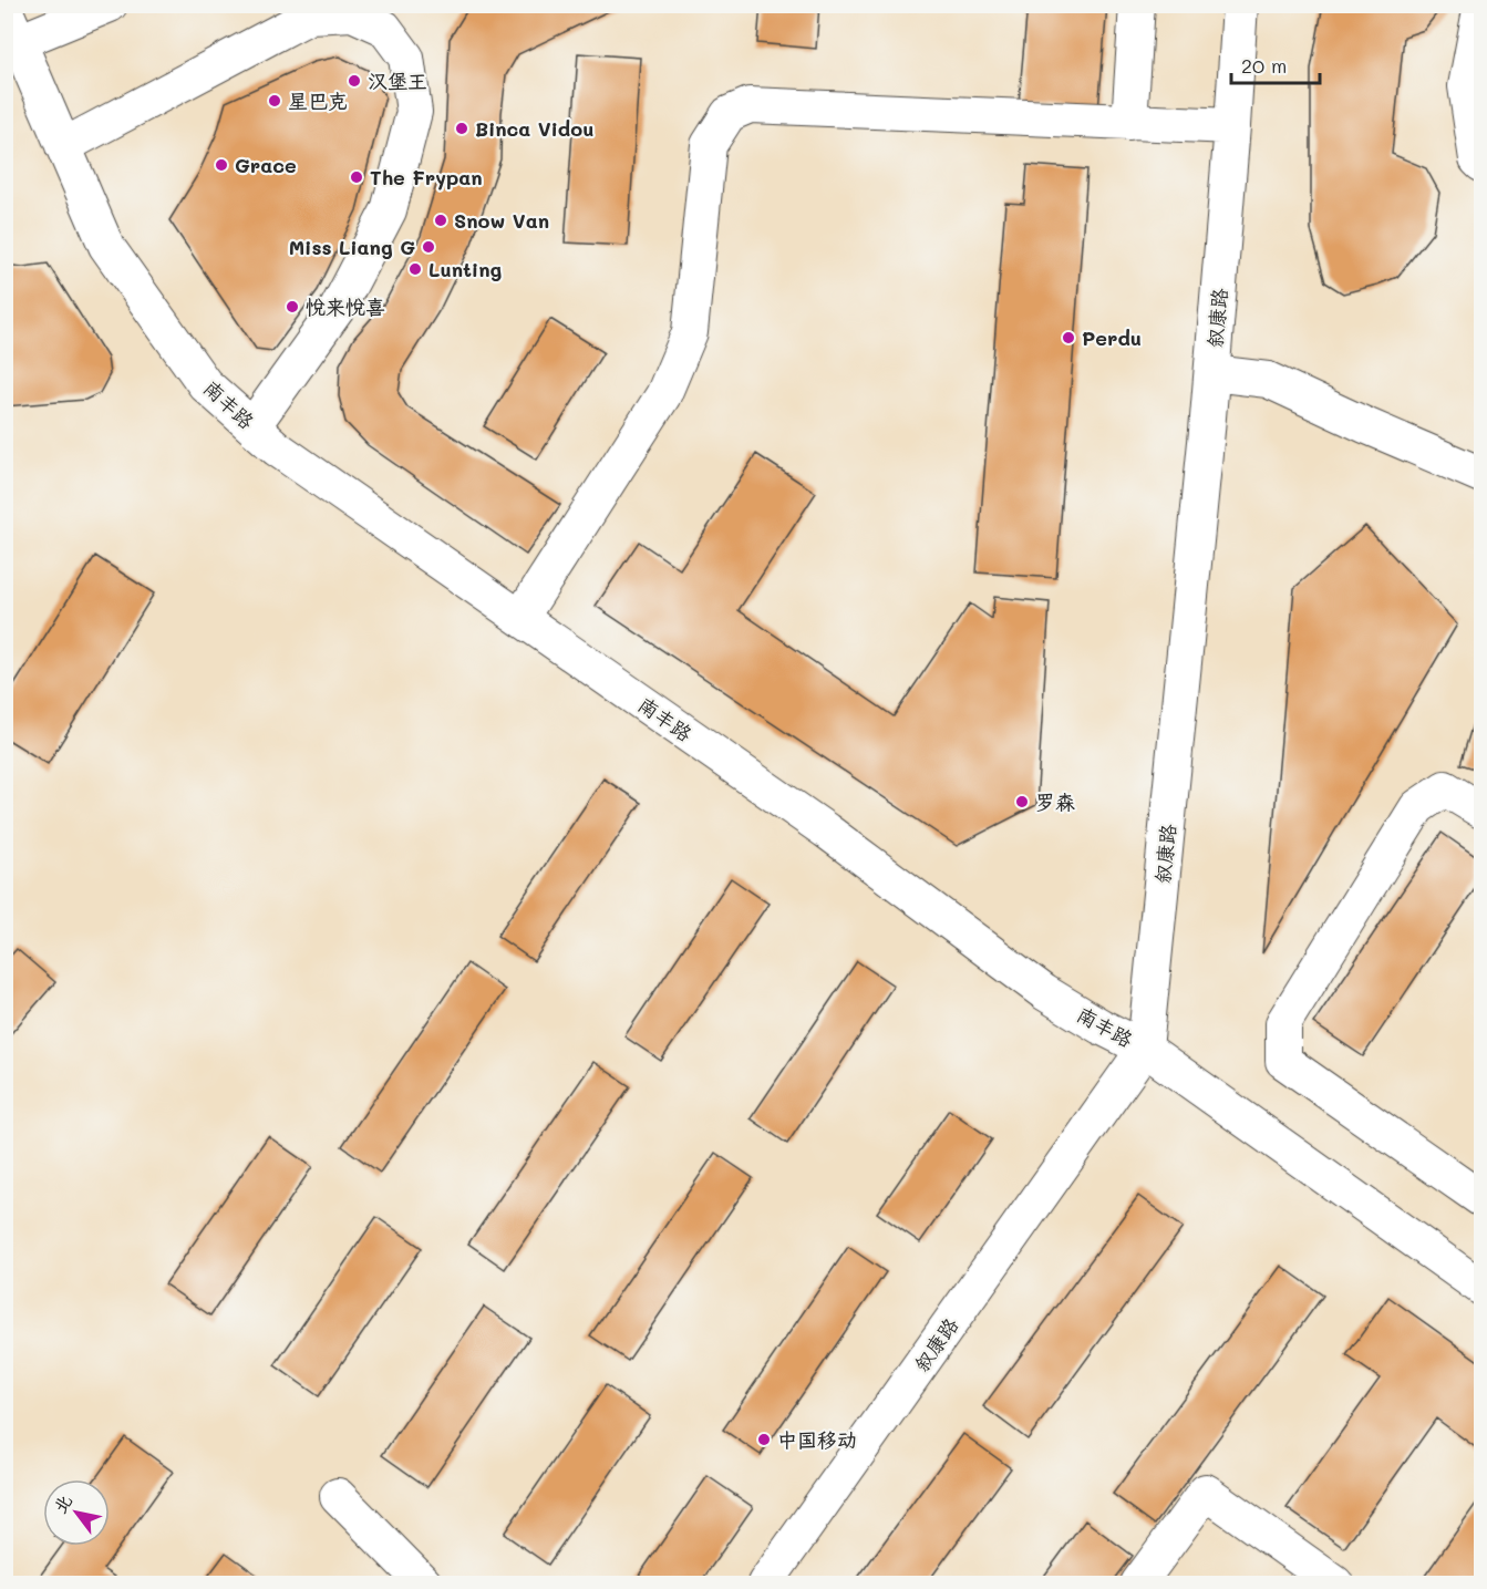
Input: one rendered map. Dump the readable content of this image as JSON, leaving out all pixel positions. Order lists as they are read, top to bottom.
{
  "streets": {
    "street": ["叙康路", "南丰路"]
  },
  "crossings": [
    ["叙康路", "南丰路"]
  ],
  "places": [
    "汉堡王",
    "星巴克",
    "Binca Vidou",
    "Grace",
    "The Frypan",
    "Snow Van",
    "Miss Liang G",
    "Lunting",
    "悦来悦喜",
    "Perdu",
    "罗森",
    "中国移动"
  ],
  "scale_bar": "20 m",
  "north": "top left"
}
